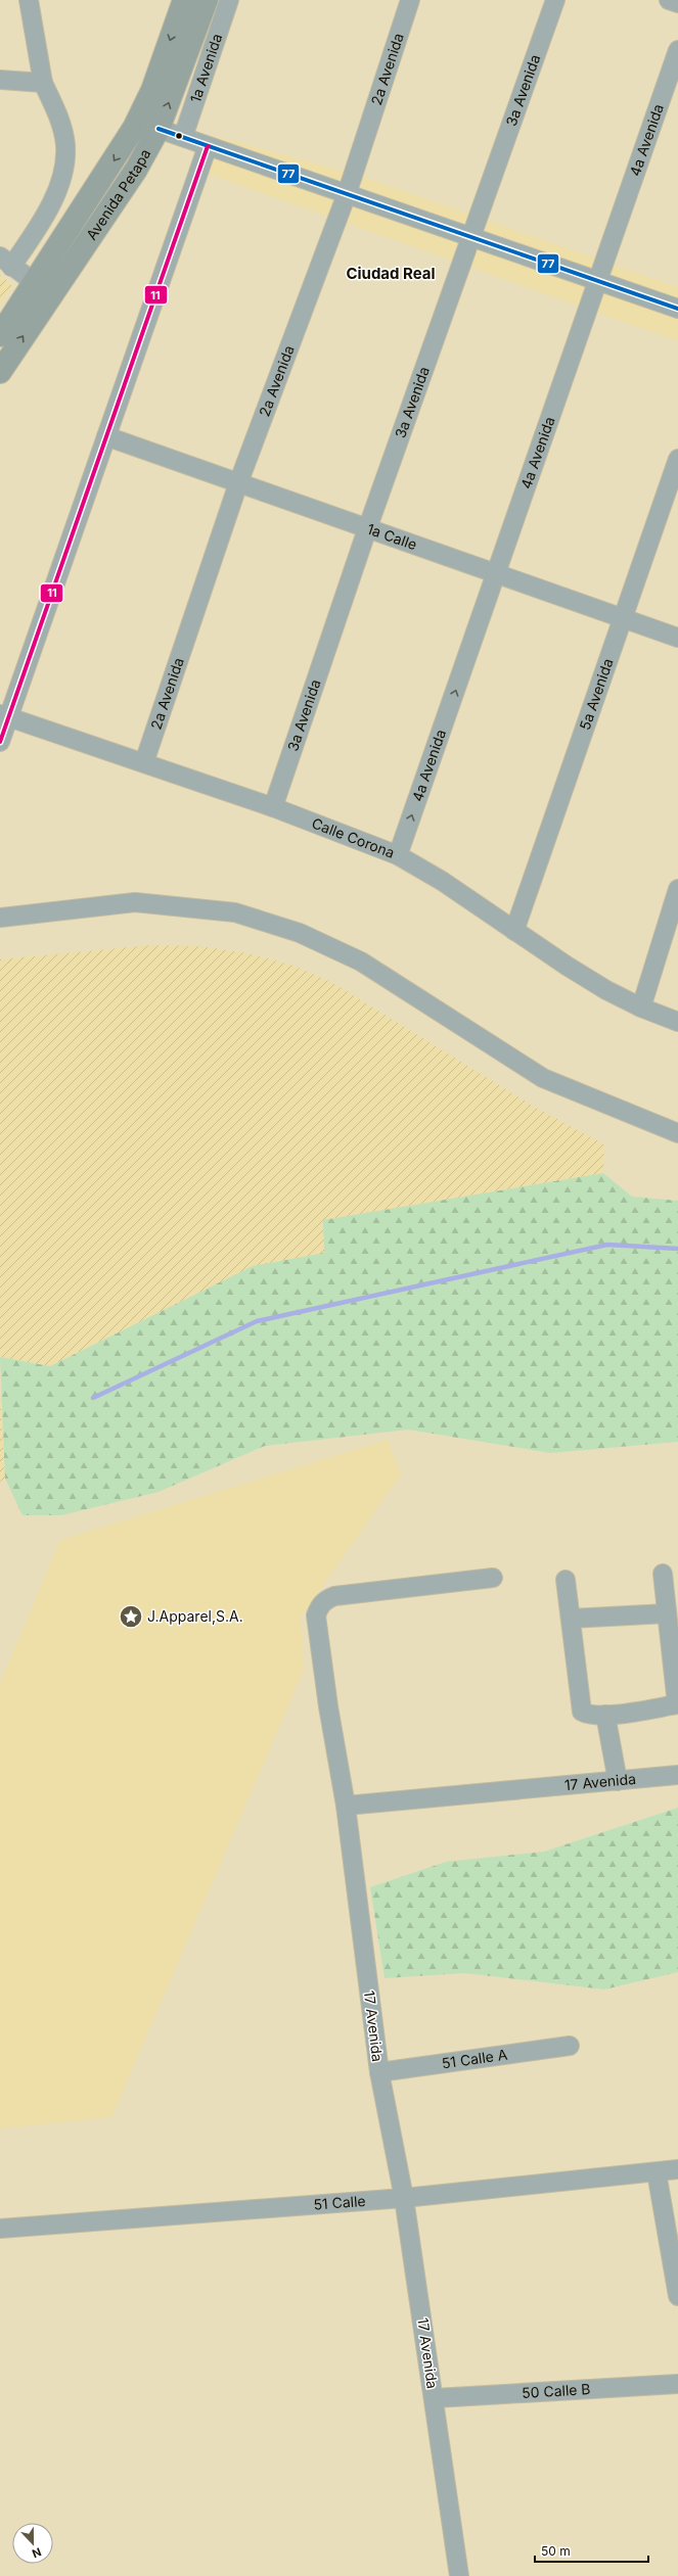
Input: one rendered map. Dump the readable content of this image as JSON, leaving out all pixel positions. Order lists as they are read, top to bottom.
{
  "streets": {
    "main road": ["Avenida Petapa"],
    "street": [
      "1a Avenida",
      "2a Avenida",
      "3a Avenida",
      "4a Avenida",
      "1a Calle",
      "5a Avenida",
      "Calle Corona",
      "17 Avenida",
      "51 Calle A",
      "51 Calle",
      "50 Calle B"
    ]
  },
  "crossings": [
    ["2a Avenida", "1a Calle"],
    ["2a Avenida", "Calle Corona"],
    ["3a Avenida", "1a Calle"],
    ["3a Avenida", "Calle Corona"],
    ["4a Avenida", "1a Calle"],
    ["4a Avenida", "Calle Corona"],
    ["1a Calle", "5a Avenida"],
    ["5a Avenida", "Calle Corona"],
    ["17 Avenida", "51 Calle A"],
    ["17 Avenida", "51 Calle"],
    ["17 Avenida", "50 Calle B"]
  ],
  "districts": ["Ciudad Real"],
  "places": {
    "place": ["J.Apparel,S.A."]
  },
  "lines": ["transit line 77", "transit line 11"],
  "scale_bar": "50 m",
  "north": "bottom"
}
